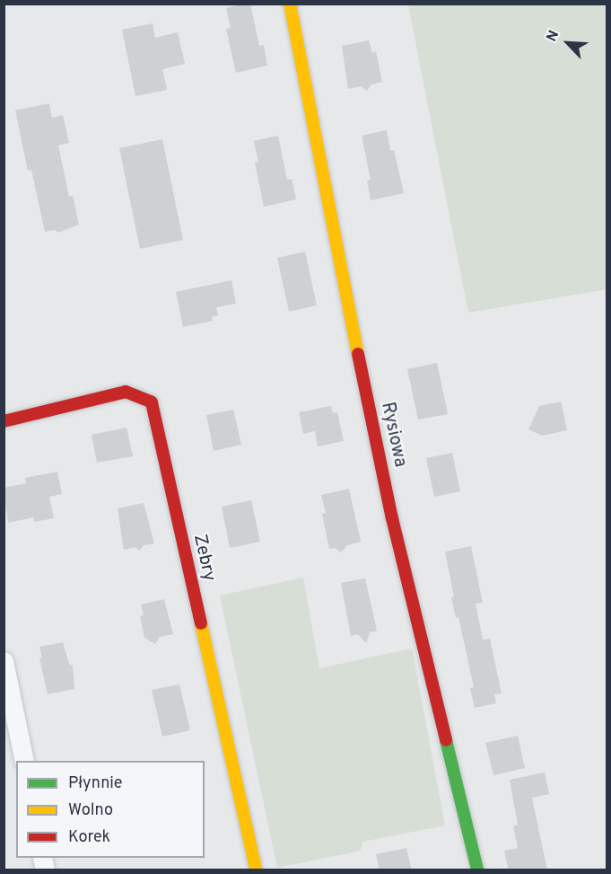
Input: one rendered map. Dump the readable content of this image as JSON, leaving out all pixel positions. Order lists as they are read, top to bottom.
{
  "streets": {
    "street": ["Rysiowa", "Zebry"]
  },
  "legend": ["Płynnie", "Wolno", "Korek"],
  "north": "top left"
}
